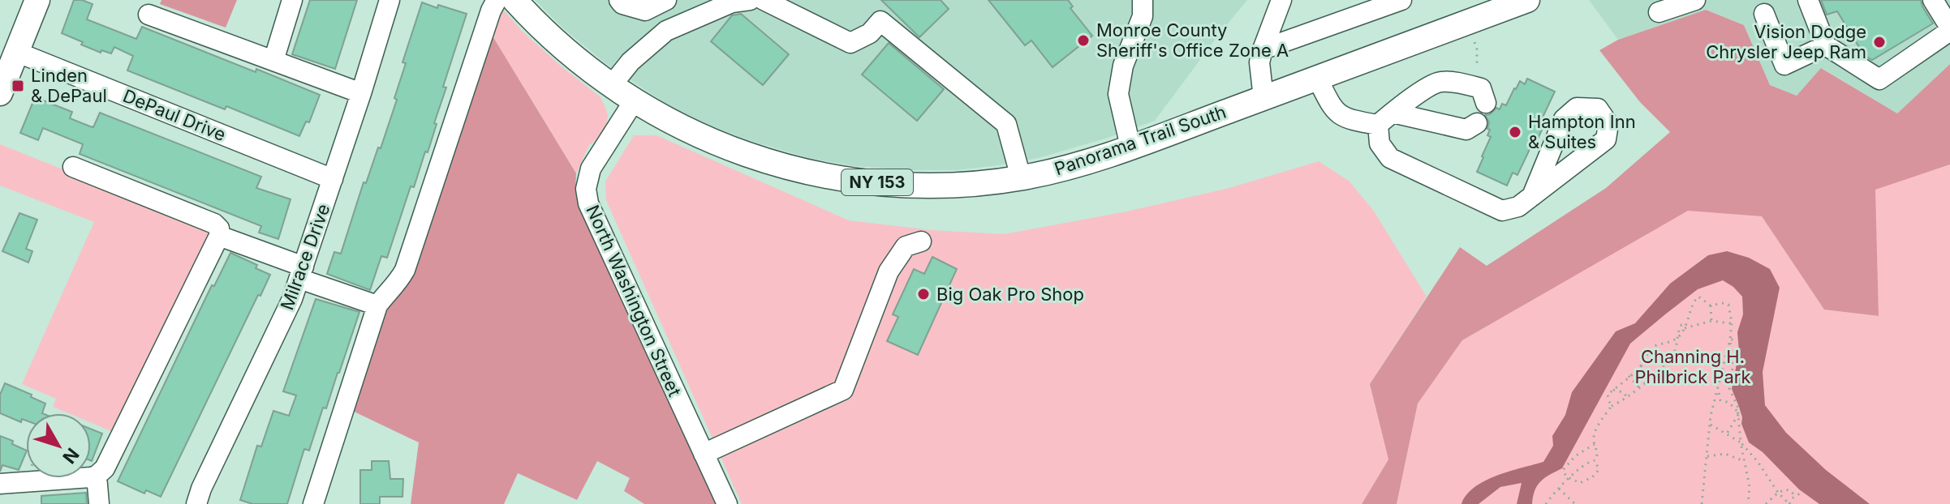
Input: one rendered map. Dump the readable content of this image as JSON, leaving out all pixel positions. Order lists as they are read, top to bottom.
{
  "streets": {
    "main road": ["Panorama Trail South", "NY 153"],
    "street": ["DePaul Drive", "Milrace Drive", "North Washington Street"]
  },
  "crossings": [
    ["DePaul Drive", "Milrace Drive"],
    ["Panorama Trail South", "NY 153"],
    ["Panorama Trail South", "North Washington Street"],
    ["NY 153", "North Washington Street"]
  ],
  "parks": ["Channing H. Philbrick Park"],
  "places": {
    "other": [
      "Monroe County Sheriff's Office Zone A",
      "Vision Dodge Chrysler Jeep Ram",
      "Hampton Inn & Suites",
      "Big Oak Pro Shop"
    ],
    "transit": ["Linden & DePaul"]
  },
  "north": "bottom right"
}
